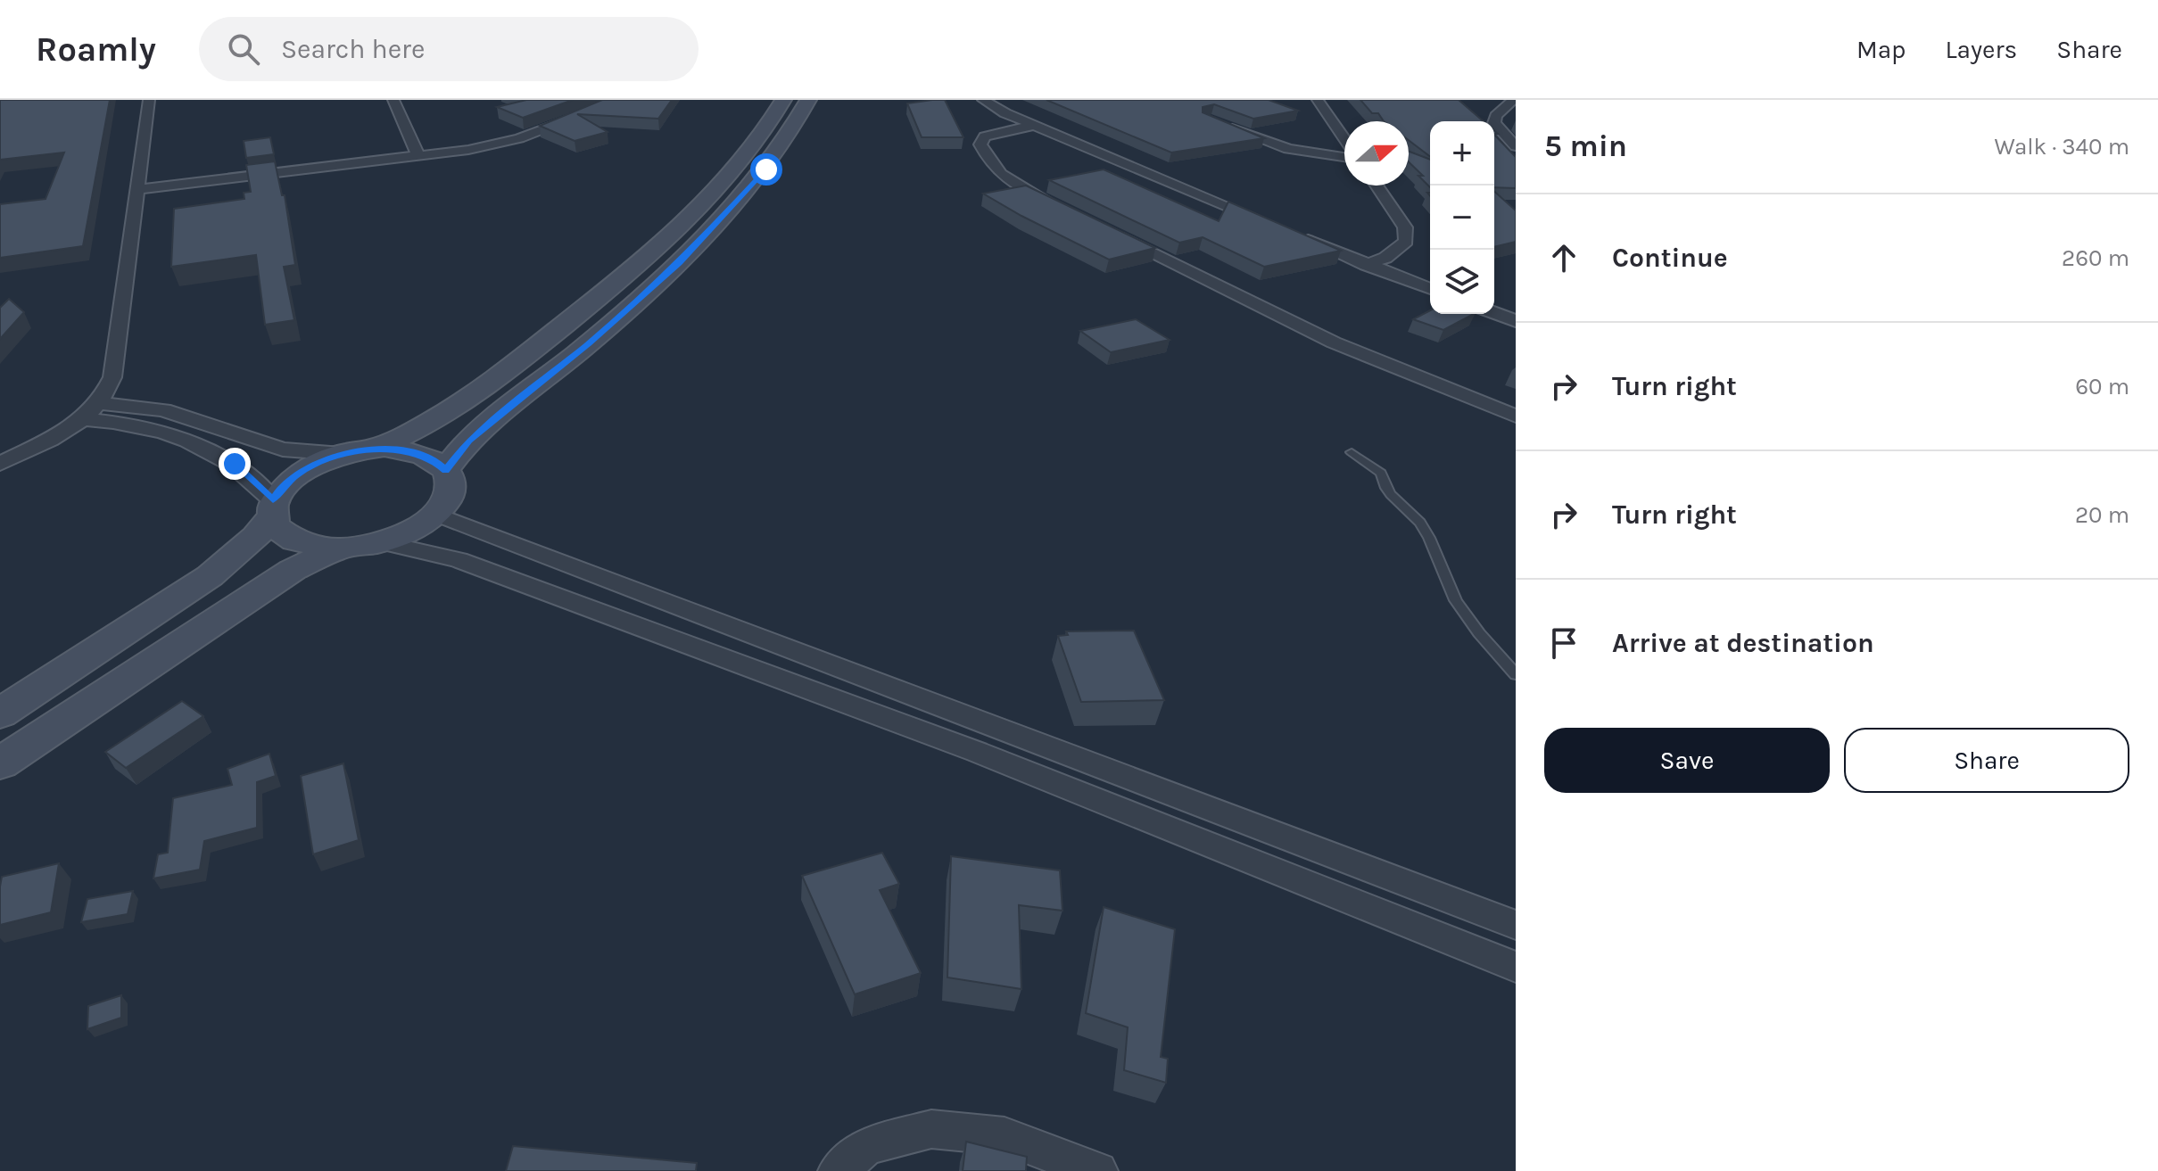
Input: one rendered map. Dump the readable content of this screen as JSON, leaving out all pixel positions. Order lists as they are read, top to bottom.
{
  "north": "right",
  "page": {
    "header": "Roamly",
    "search": "Search here",
    "nav": ["Map", "Layers", "Share"],
    "heading": ["5 min", "Walk · 340 m"],
    "map_buttons": ["+", "−"],
    "list": [
      ["Continue", "260 m"],
      ["Turn right", "60 m"],
      ["Turn right", "20 m"],
      "Arrive at destination"
    ],
    "buttons": ["Save", "Share"]
  }
}
